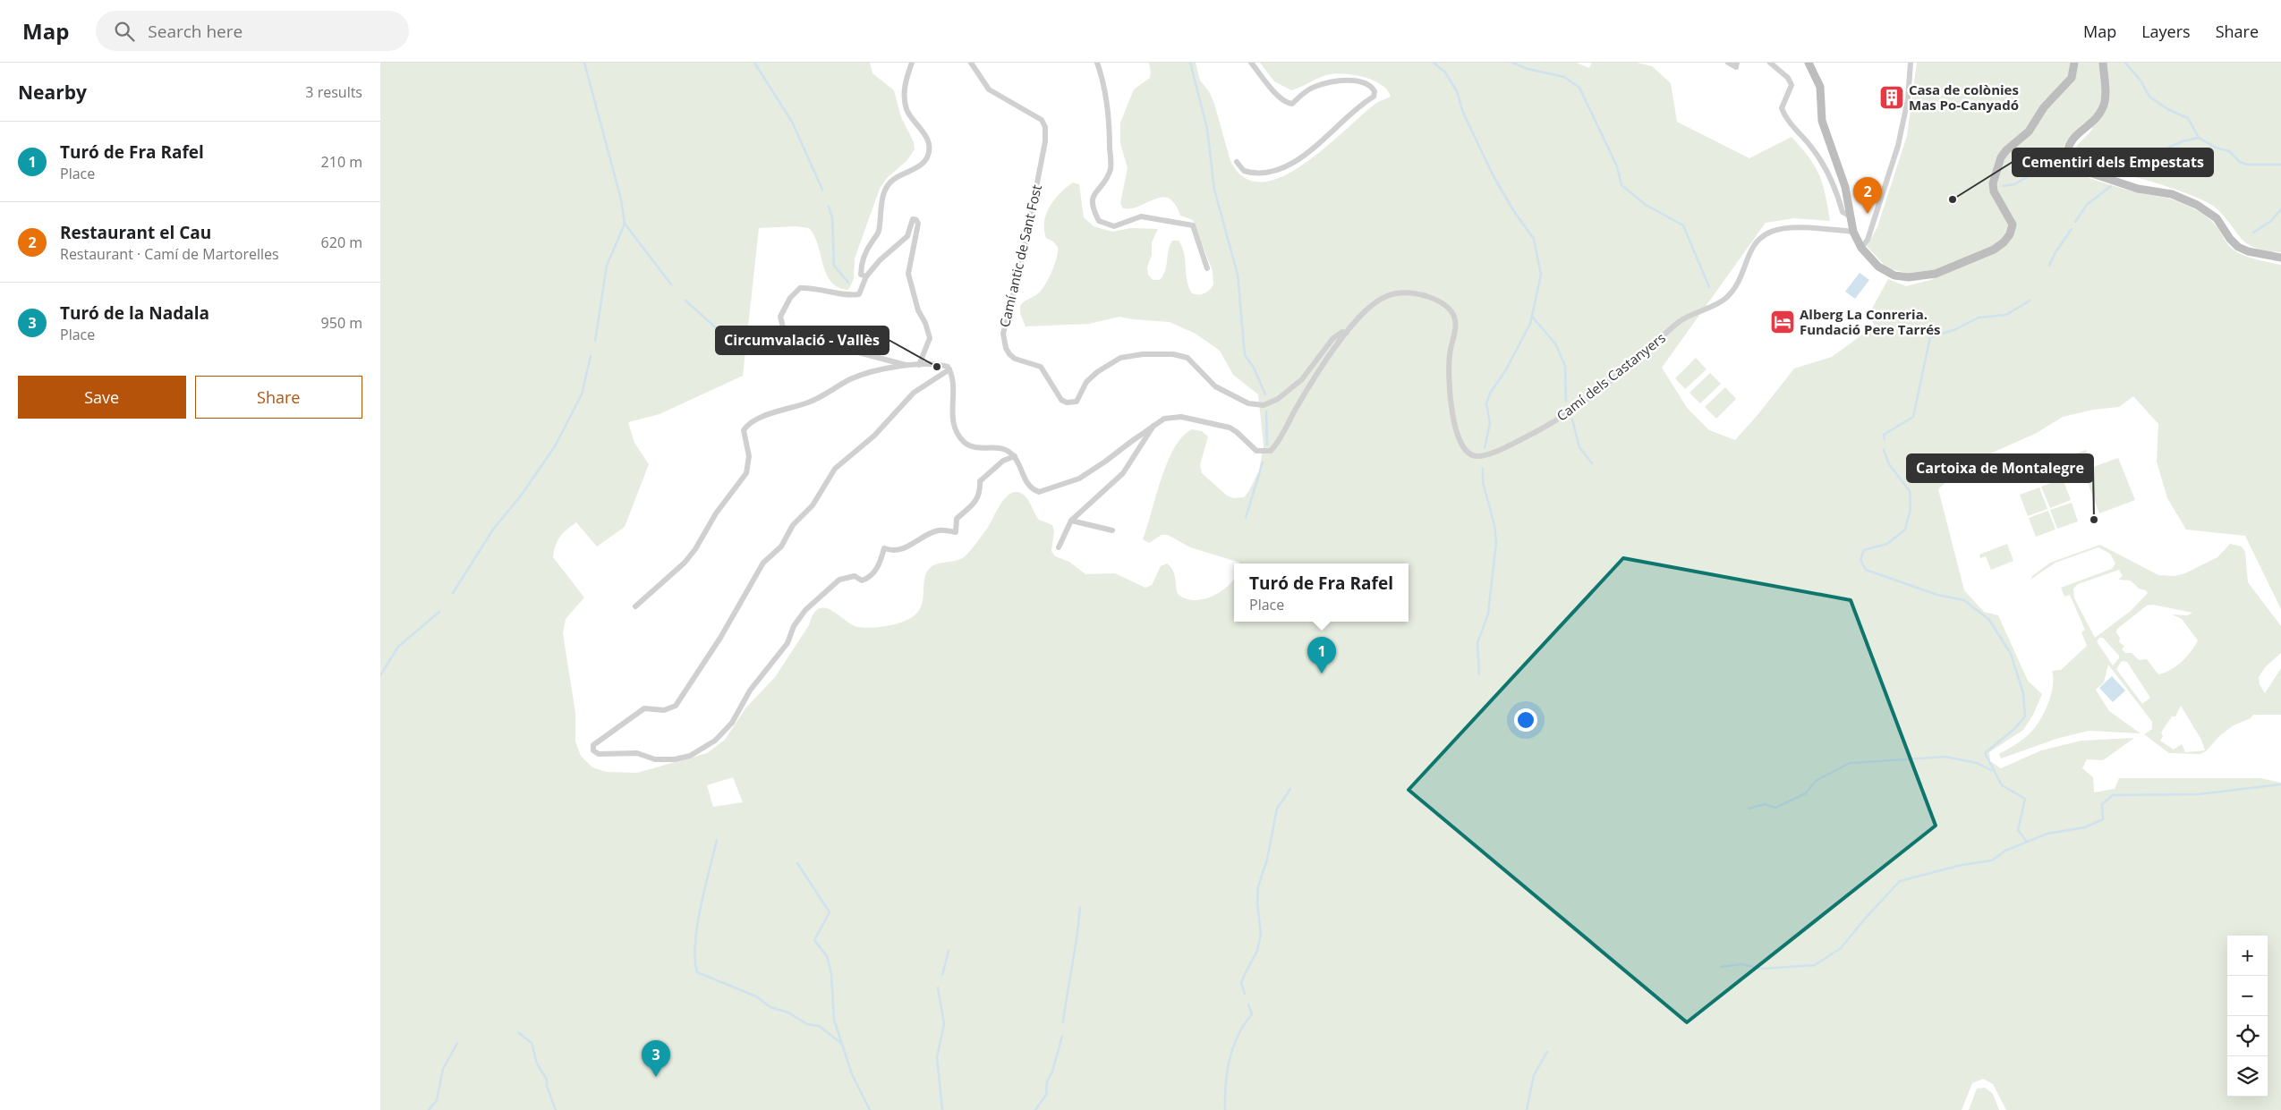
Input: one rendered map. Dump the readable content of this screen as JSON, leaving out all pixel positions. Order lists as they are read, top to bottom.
{
  "streets": {
    "street": ["Camí antic de Sant Fost", "Camí dels Castanyers"]
  },
  "crossings": [
    ["Camí antic de Sant Fost", "Camí dels Castanyers"]
  ],
  "places": {
    "building": ["Casa de colònies Mas Po-Canyadó"],
    "other": ["Cementiri dels Empestats", "Circumvalació - Vallès", "Cartoixa de Montalegre"],
    "hotel": ["Alberg La Conreria. Fundació Pere Tarrés"]
  },
  "page": {
    "header": "Map",
    "search": "Search here",
    "nav": ["Map", "Layers", "Share"],
    "heading": ["Nearby", "3 results"],
    "list": [
      {
        "mark": "1",
        "name": "Turó de Fra Rafel",
        "note": "Place",
        "value": "210 m"
      },
      {
        "mark": "2",
        "name": "Restaurant el Cau",
        "note": "Restaurant · Camí de Martorelles",
        "value": "620 m"
      },
      {
        "mark": "3",
        "name": "Turó de la Nadala",
        "note": "Place",
        "value": "950 m"
      }
    ],
    "pins": ["2", "1", "3"],
    "buttons": ["Save", "Share"],
    "popup": ["Turó de Fra Rafel", "Place"],
    "map_buttons": ["+", "−"]
  }
}
